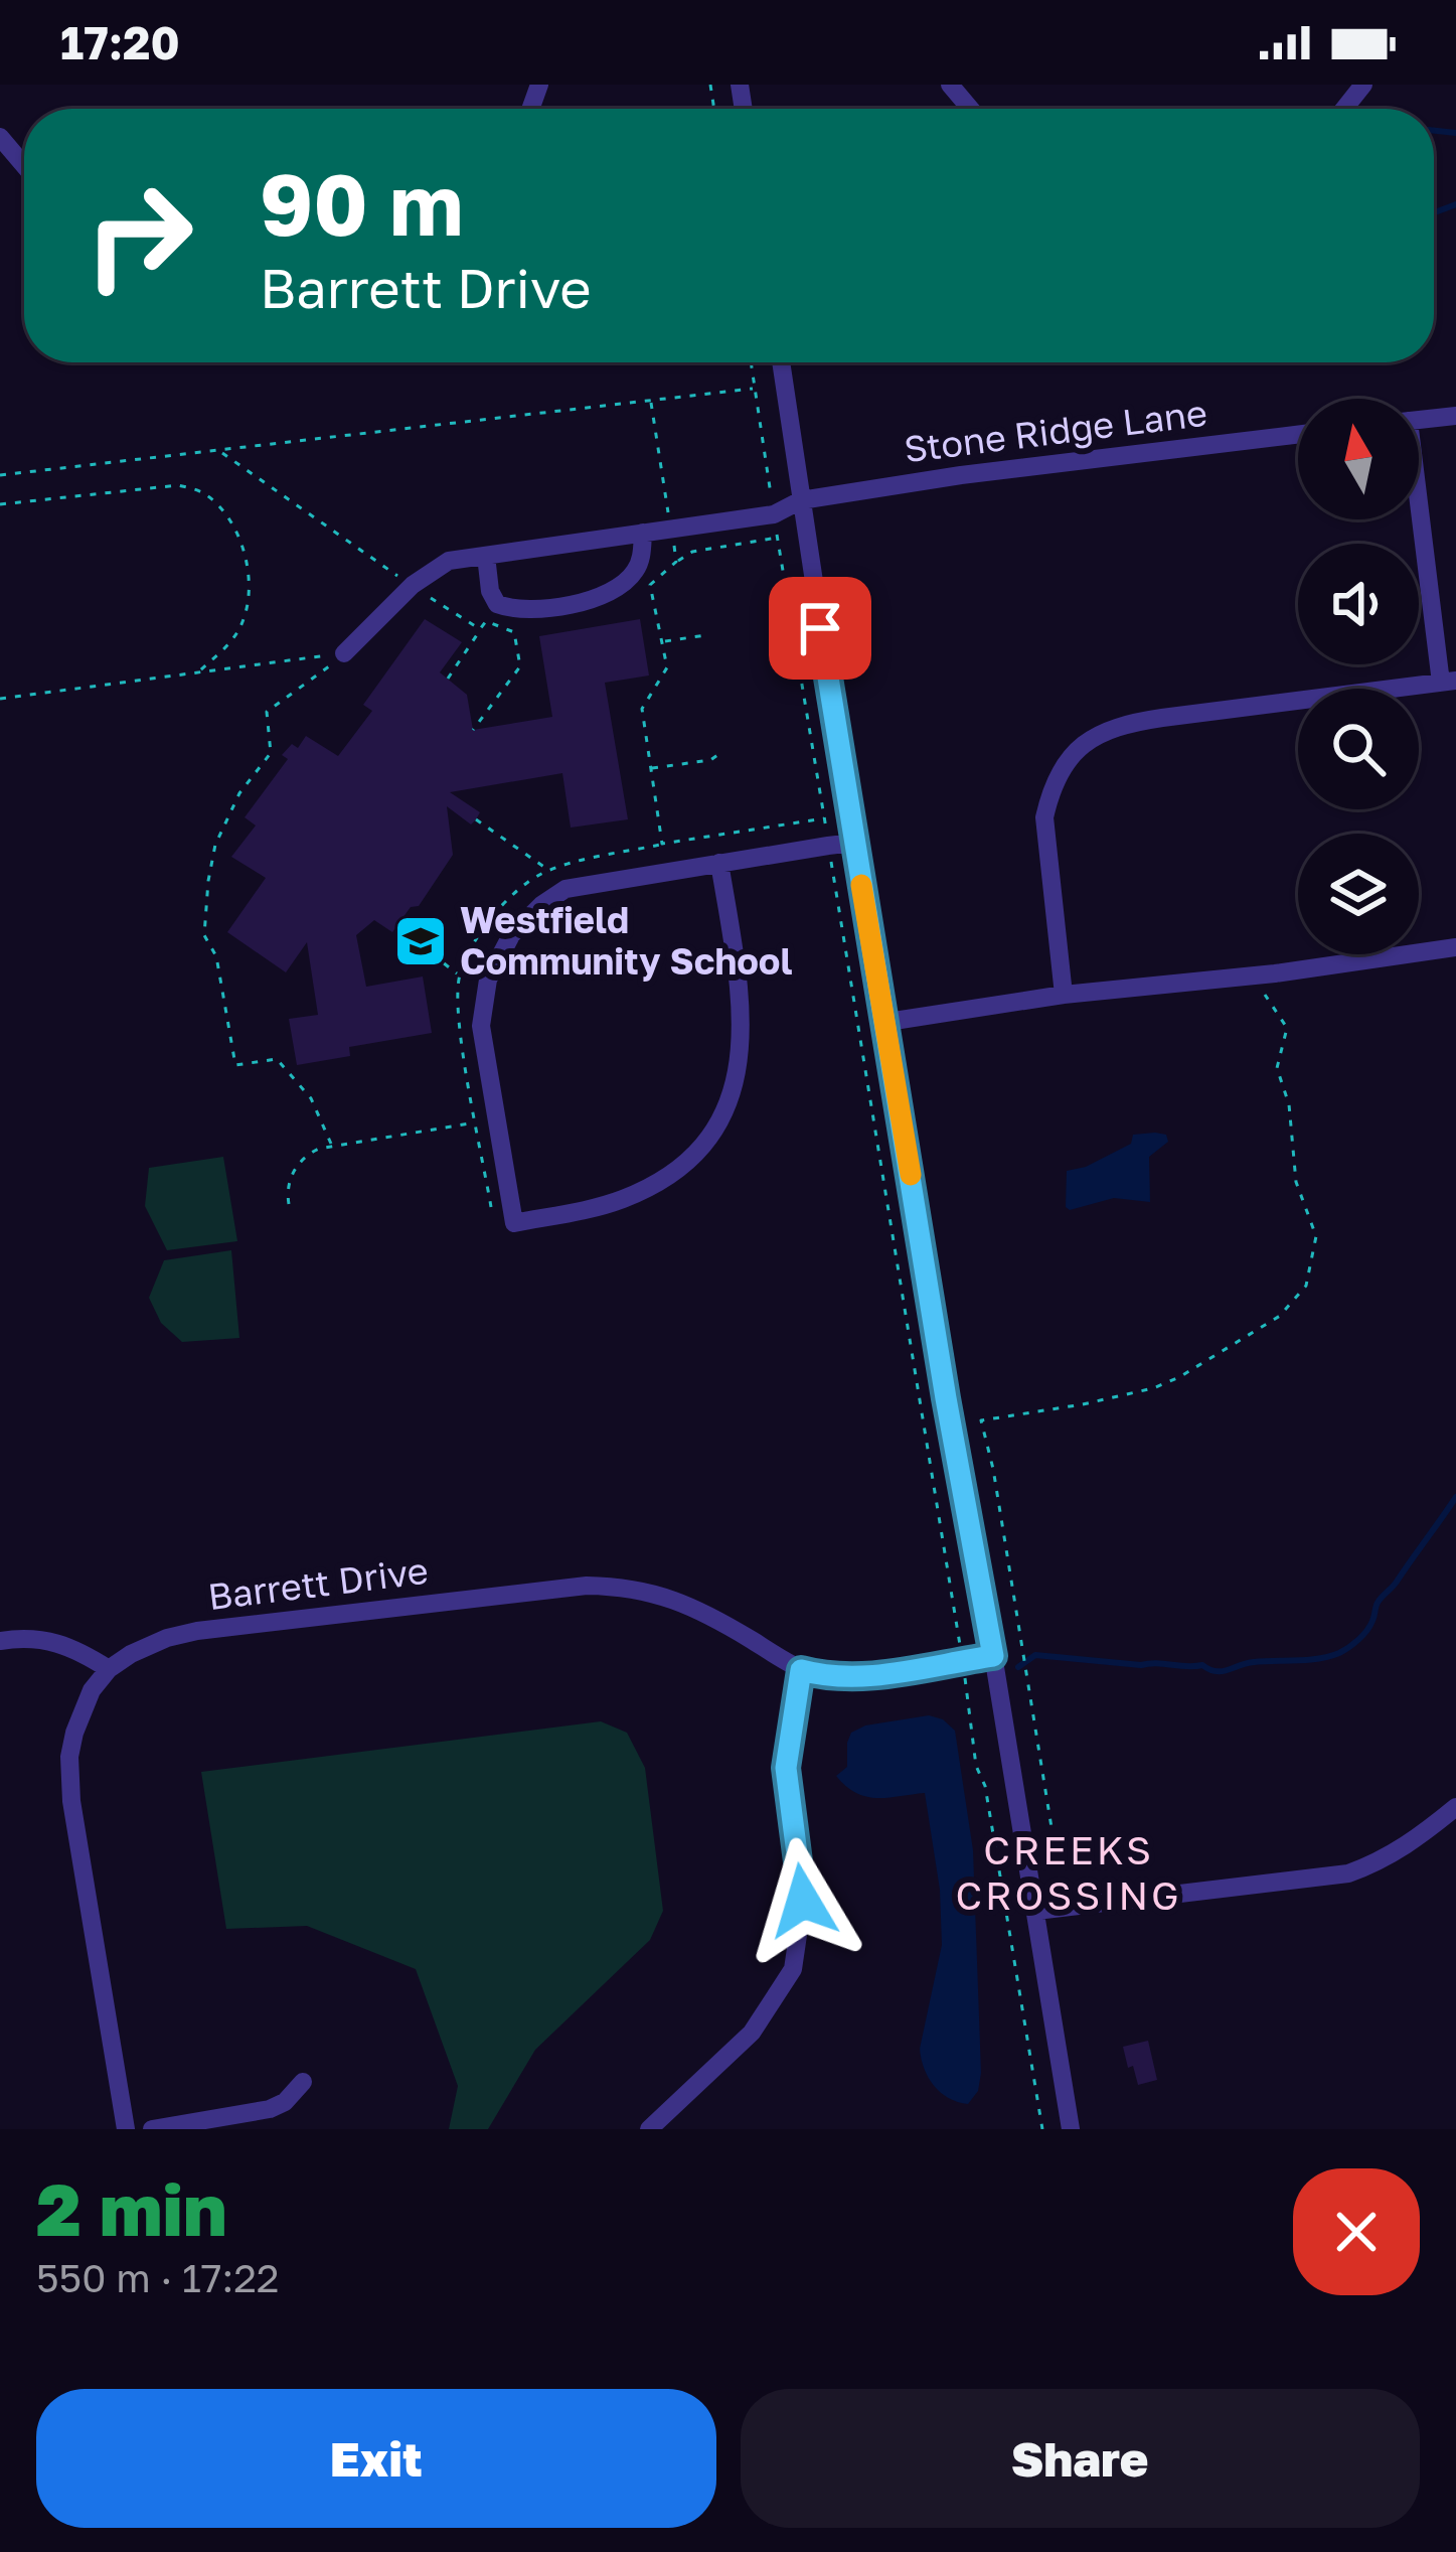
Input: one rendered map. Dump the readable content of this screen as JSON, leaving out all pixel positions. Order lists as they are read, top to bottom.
{
  "streets": {
    "street": ["Stone Ridge Lane", "Barrett Drive"]
  },
  "districts": ["CREEKS CROSSING"],
  "places": {
    "school or university": ["Westfield Community School"]
  },
  "north": "top",
  "page": {
    "status": "17:20",
    "turn": ["90 m", "Barrett Drive"],
    "heading": ["2 min", "550 m · 17:22"],
    "buttons": ["Exit", "Share"]
  }
}
